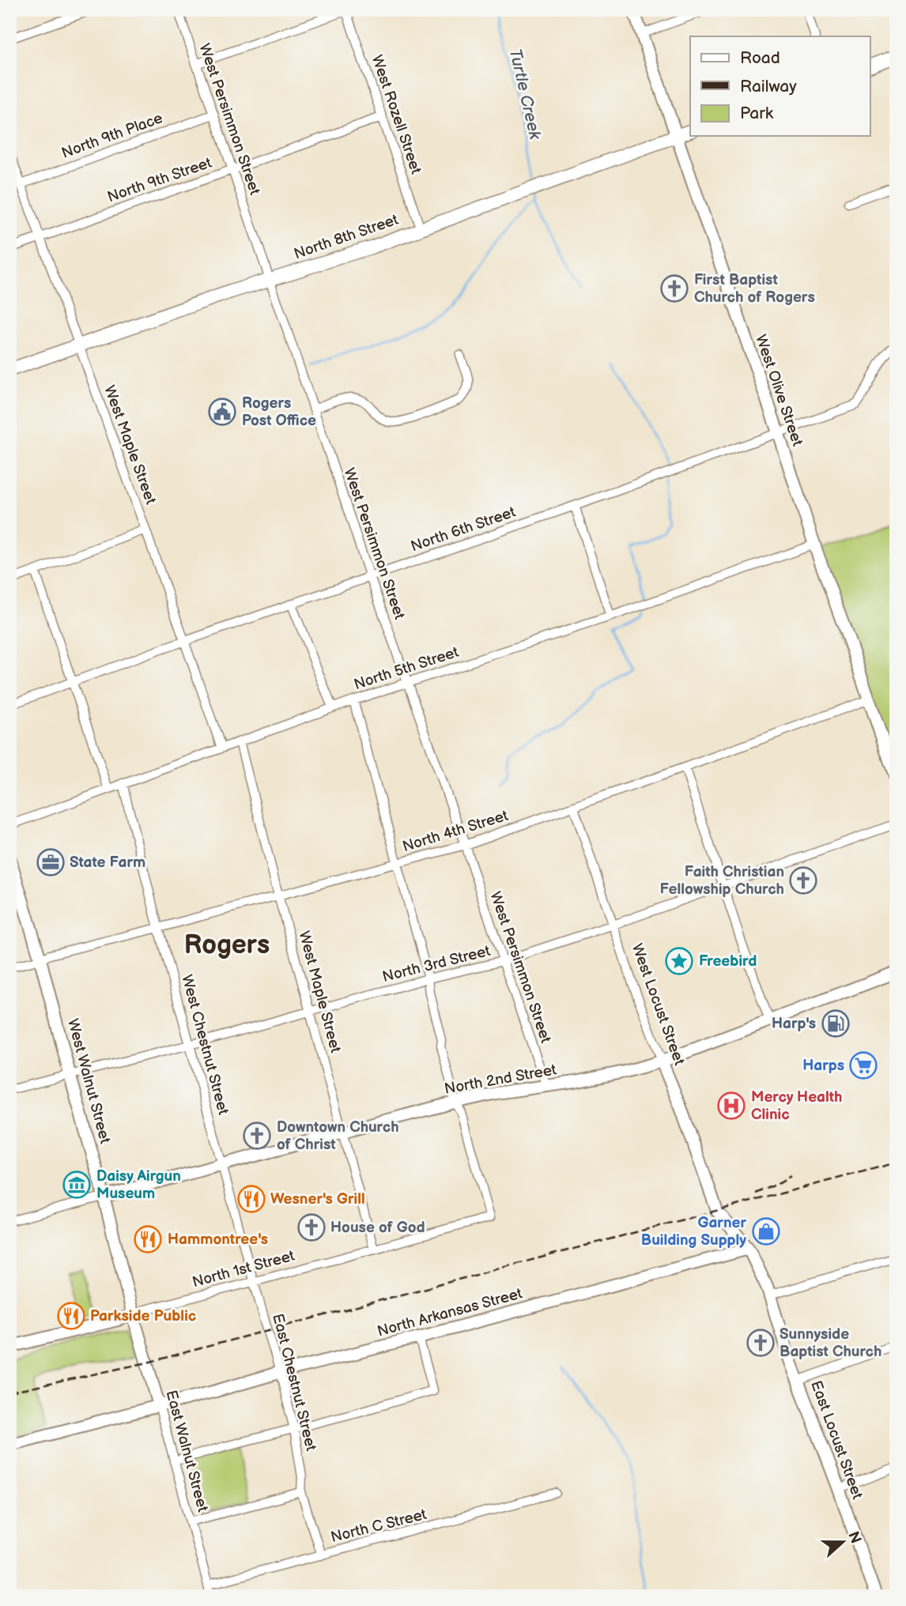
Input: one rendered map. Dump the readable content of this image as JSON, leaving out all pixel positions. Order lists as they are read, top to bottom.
{
  "streets": {
    "main road": [
      "North 8th Street",
      "West Olive Street",
      "West Locust Street",
      "North 2nd Street",
      "West Walnut Street",
      "North Arkansas Street",
      "East Locust Street",
      "East Walnut Street"
    ],
    "street": [
      "West Rozell Street",
      "West Persimmon Street",
      "North 9th Place",
      "North 9th Street",
      "West Maple Street",
      "North 6th Street",
      "North 5th Street",
      "North 4th Street",
      "North 3rd Street",
      "West Chestnut Street",
      "North 1st Street",
      "East Chestnut Street",
      "North C Street"
    ]
  },
  "crossings": [
    ["West Rozell Street", "North 9th Street"],
    ["West Rozell Street", "North 8th Street"],
    ["West Persimmon Street", "North 9th Place"],
    ["West Persimmon Street", "North 9th Street"],
    ["West Persimmon Street", "North 8th Street"],
    ["West Persimmon Street", "North 6th Street"],
    ["West Persimmon Street", "North 5th Street"],
    ["West Persimmon Street", "North 4th Street"],
    ["West Persimmon Street", "North 3rd Street"],
    ["West Persimmon Street", "North 2nd Street"],
    ["North 9th Place", "West Maple Street"],
    ["North 9th Street", "West Maple Street"],
    ["North 8th Street", "West Olive Street"],
    ["North 8th Street", "West Maple Street"],
    ["West Olive Street", "North 6th Street"],
    ["West Olive Street", "North 5th Street"],
    ["West Olive Street", "North 4th Street"],
    ["West Maple Street", "North 6th Street"],
    ["West Maple Street", "North 5th Street"],
    ["West Maple Street", "North 4th Street"],
    ["West Maple Street", "North 3rd Street"],
    ["West Maple Street", "North 2nd Street"],
    ["West Maple Street", "North 1st Street"],
    ["North 5th Street", "West Chestnut Street"],
    ["North 4th Street", "West Locust Street"],
    ["North 4th Street", "West Chestnut Street"],
    ["North 4th Street", "West Walnut Street"],
    ["North 3rd Street", "West Locust Street"],
    ["North 3rd Street", "West Chestnut Street"],
    ["North 3rd Street", "West Walnut Street"],
    ["West Locust Street", "North 2nd Street"],
    ["West Locust Street", "East Locust Street"],
    ["West Chestnut Street", "North 2nd Street"],
    ["West Chestnut Street", "North 1st Street"],
    ["West Chestnut Street", "East Chestnut Street"],
    ["North 2nd Street", "West Walnut Street"],
    ["North 2nd Street", "North 1st Street"],
    ["West Walnut Street", "North 1st Street"],
    ["West Walnut Street", "East Walnut Street"],
    ["North 1st Street", "East Chestnut Street"],
    ["North 1st Street", "East Walnut Street"],
    ["North Arkansas Street", "East Chestnut Street"],
    ["North Arkansas Street", "East Locust Street"],
    ["North Arkansas Street", "East Walnut Street"],
    ["East Chestnut Street", "North C Street"],
    ["East Walnut Street", "North C Street"]
  ],
  "districts": ["Rogers"],
  "water": ["Turtle Creek"],
  "places": {
    "church": [
      "First Baptist Church of Rogers",
      "Faith Christian Fellowship Church",
      "Downtown Church of Christ",
      "House of God",
      "Sunnyside Baptist Church"
    ],
    "public building": ["Rogers Post Office"],
    "office": ["State Farm"],
    "place": ["Freebird"],
    "fuel station": ["Harp's"],
    "supermarket": ["Harps"],
    "hospital": ["Mercy Health Clinic"],
    "museum": ["Daisy Airgun Museum"],
    "restaurant": ["Wesner's Grill", "Hammontree's", "Parkside Public"],
    "shop": ["Garner Building Supply"]
  },
  "legend": ["Road", "Railway", "Park"],
  "north": "right"
}
